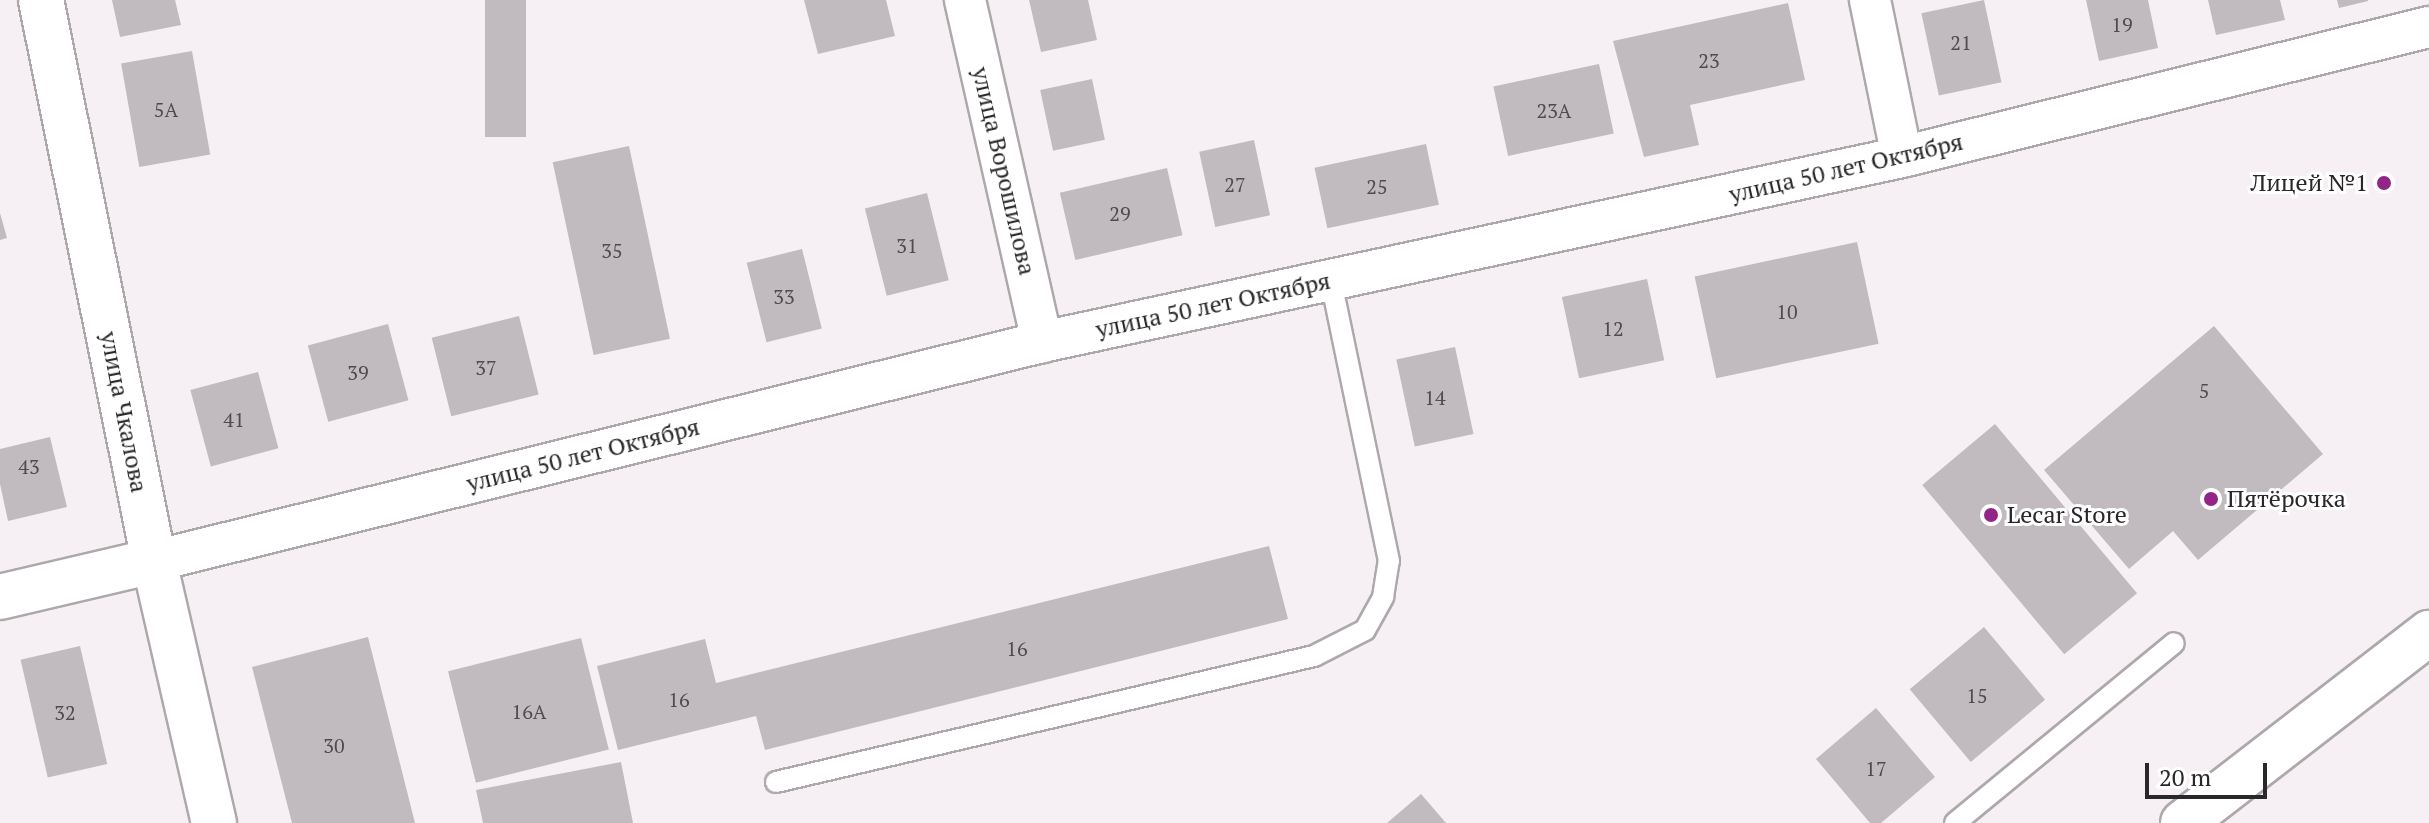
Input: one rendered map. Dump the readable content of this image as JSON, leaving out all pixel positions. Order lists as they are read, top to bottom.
{
  "streets": {
    "street": ["улица 50 лет Октября", "улица Ворошилова", "улица Чкалова"]
  },
  "crossings": [
    ["улица 50 лет Октября", "улица Ворошилова"],
    ["улица 50 лет Октября", "улица Чкалова"]
  ],
  "places": ["Лицей №1", "Пятёрочка", "Lecar Store"],
  "house_numbers": [
    "19",
    "21",
    "23",
    "5А",
    "23А",
    "27",
    "25",
    "29",
    "31",
    "35",
    "33",
    "10",
    "12",
    "37",
    "39",
    "5",
    "14",
    "41",
    "43",
    "16",
    "15",
    "16",
    "16А",
    "32",
    "30",
    "17"
  ],
  "scale_bar": "20 m"
}
